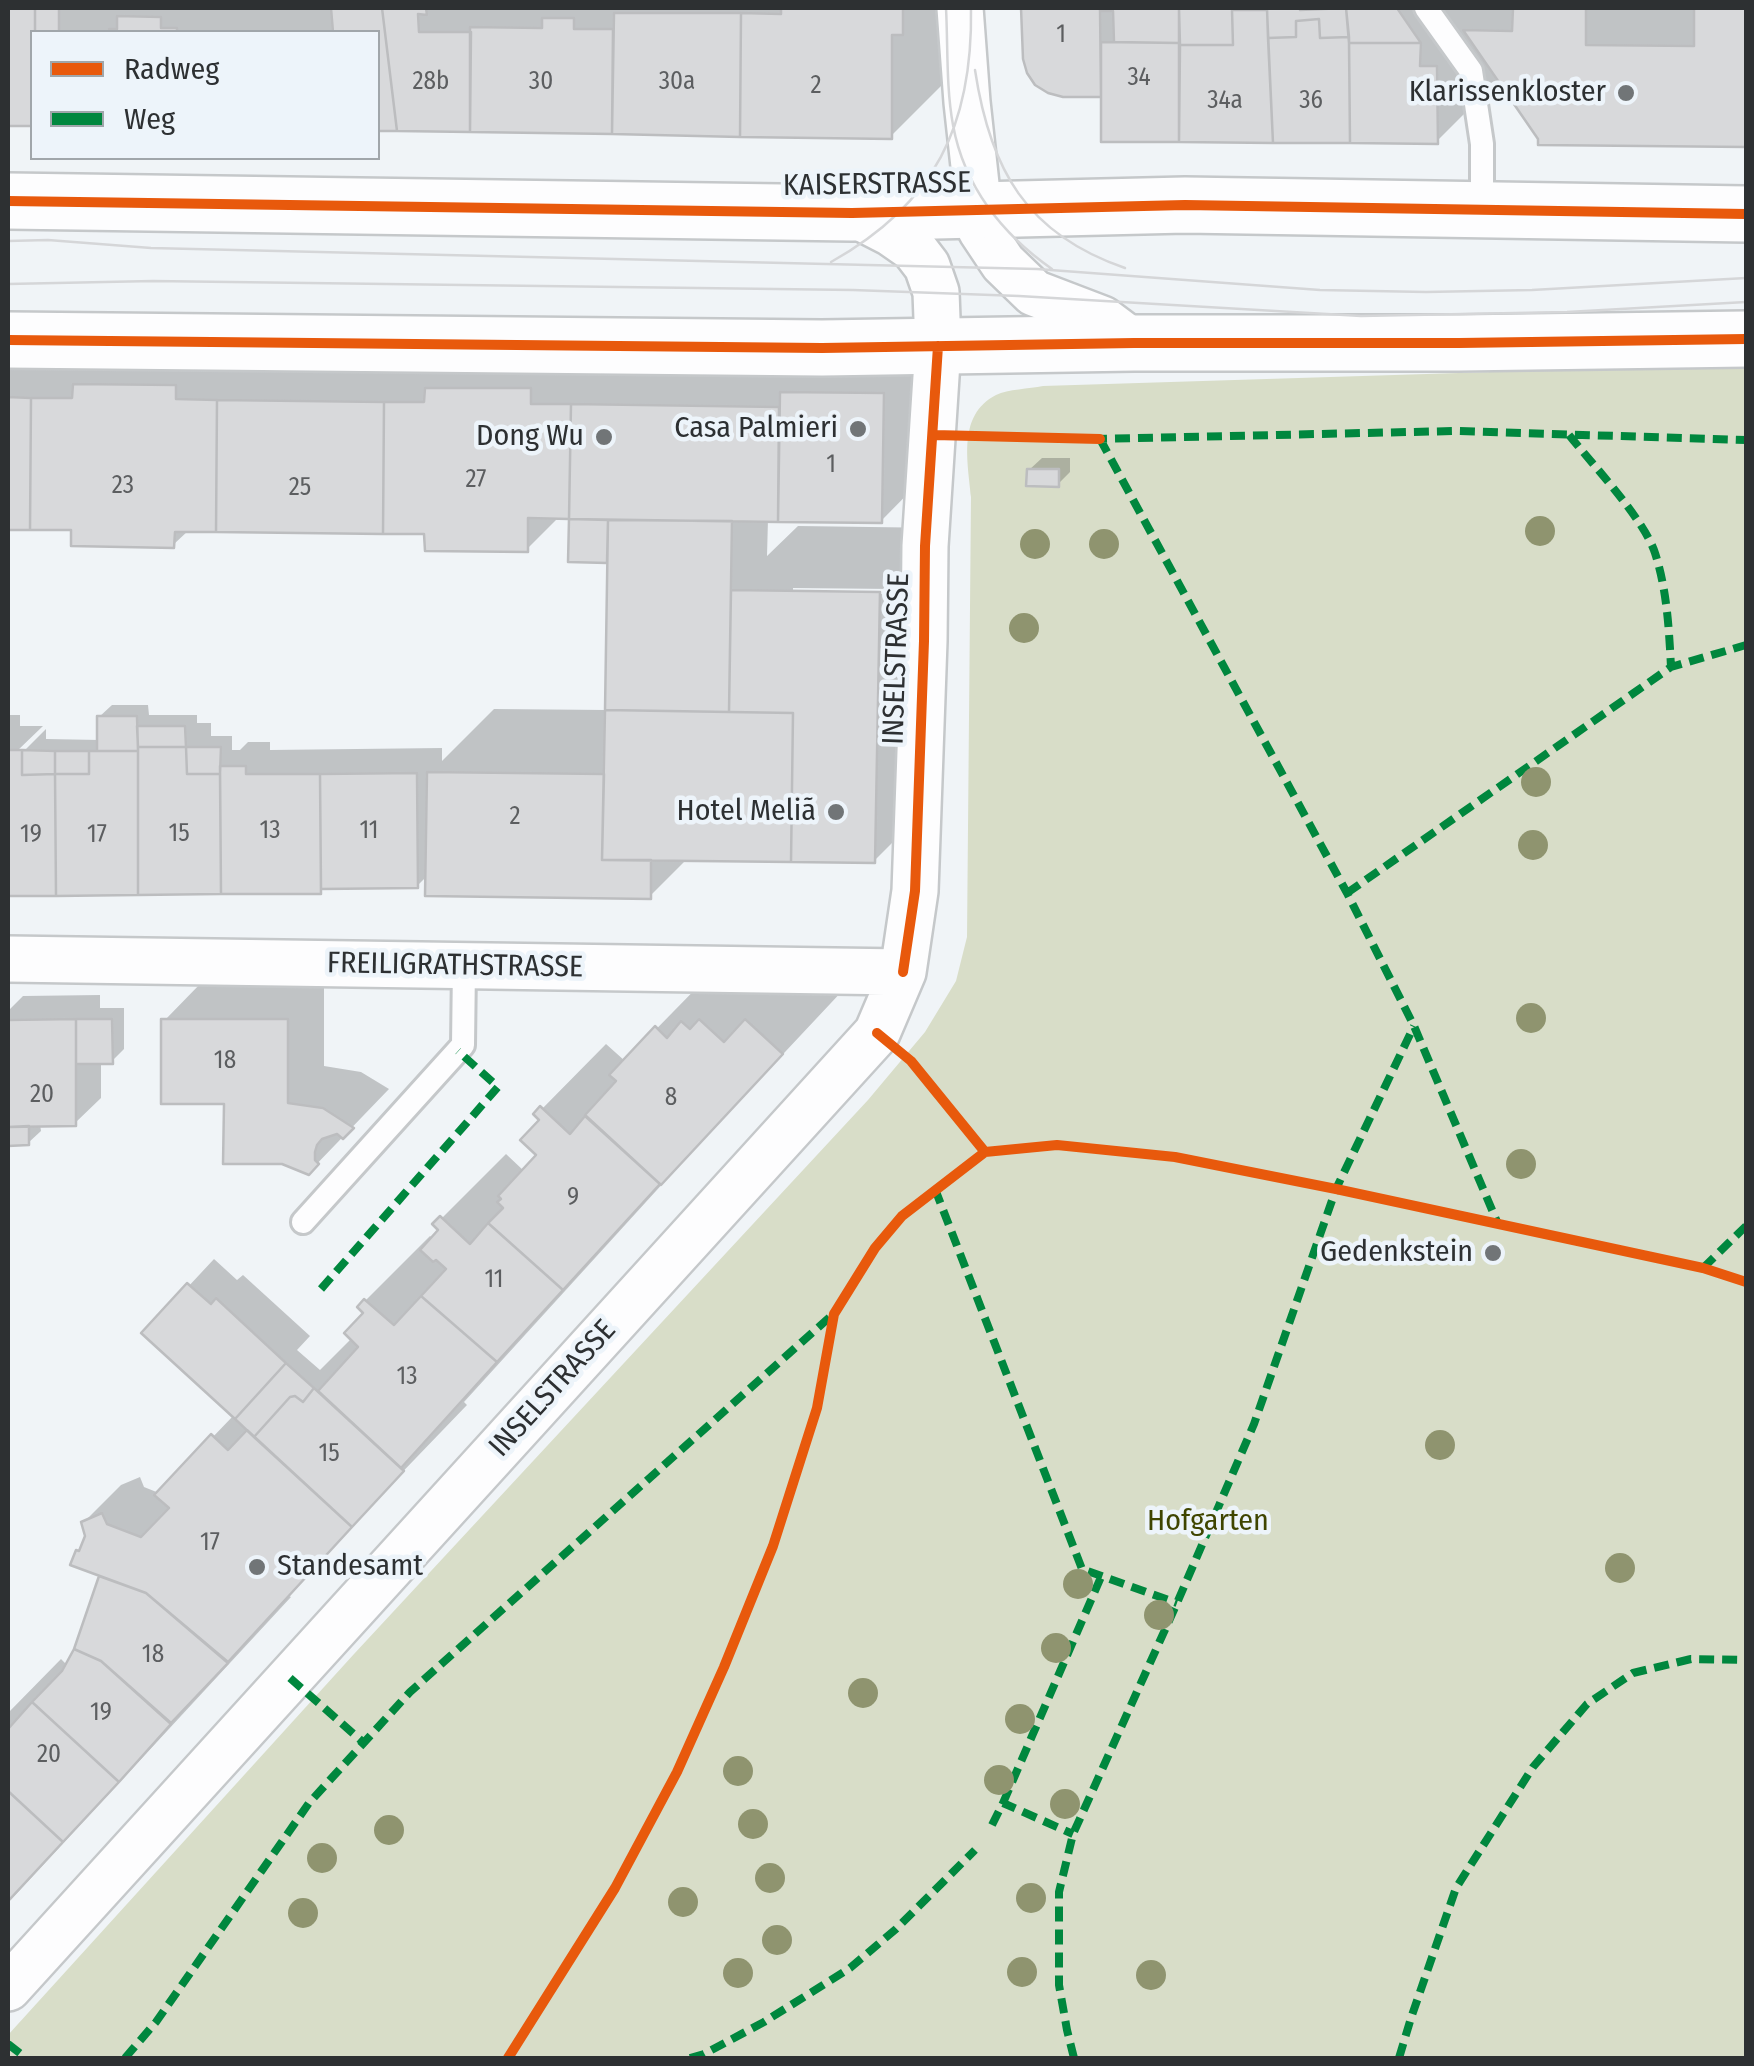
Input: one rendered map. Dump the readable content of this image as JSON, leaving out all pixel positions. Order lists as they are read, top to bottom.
{
  "streets": {
    "main road": ["KAISERSTRASSE"],
    "street": ["INSELSTRASSE", "FREILIGRATHSTRASSE"]
  },
  "crossings": [
    ["KAISERSTRASSE", "INSELSTRASSE"],
    ["INSELSTRASSE", "FREILIGRATHSTRASSE"]
  ],
  "parks": ["Hofgarten"],
  "places": [
    "Klarissenkloster",
    "Casa Palmieri",
    "Dong Wu",
    "Hotel Meliã",
    "Gedenkstein",
    "Standesamt"
  ],
  "house_numbers": [
    "1",
    "34",
    "28b",
    "30",
    "30a",
    "2",
    "34a",
    "36",
    "1",
    "27",
    "23",
    "25",
    "2",
    "13",
    "11",
    "15",
    "19",
    "17",
    "18",
    "20",
    "8",
    "9",
    "11",
    "13",
    "15",
    "17",
    "18",
    "19",
    "20"
  ],
  "legend": ["Radweg", "Weg"]
}
